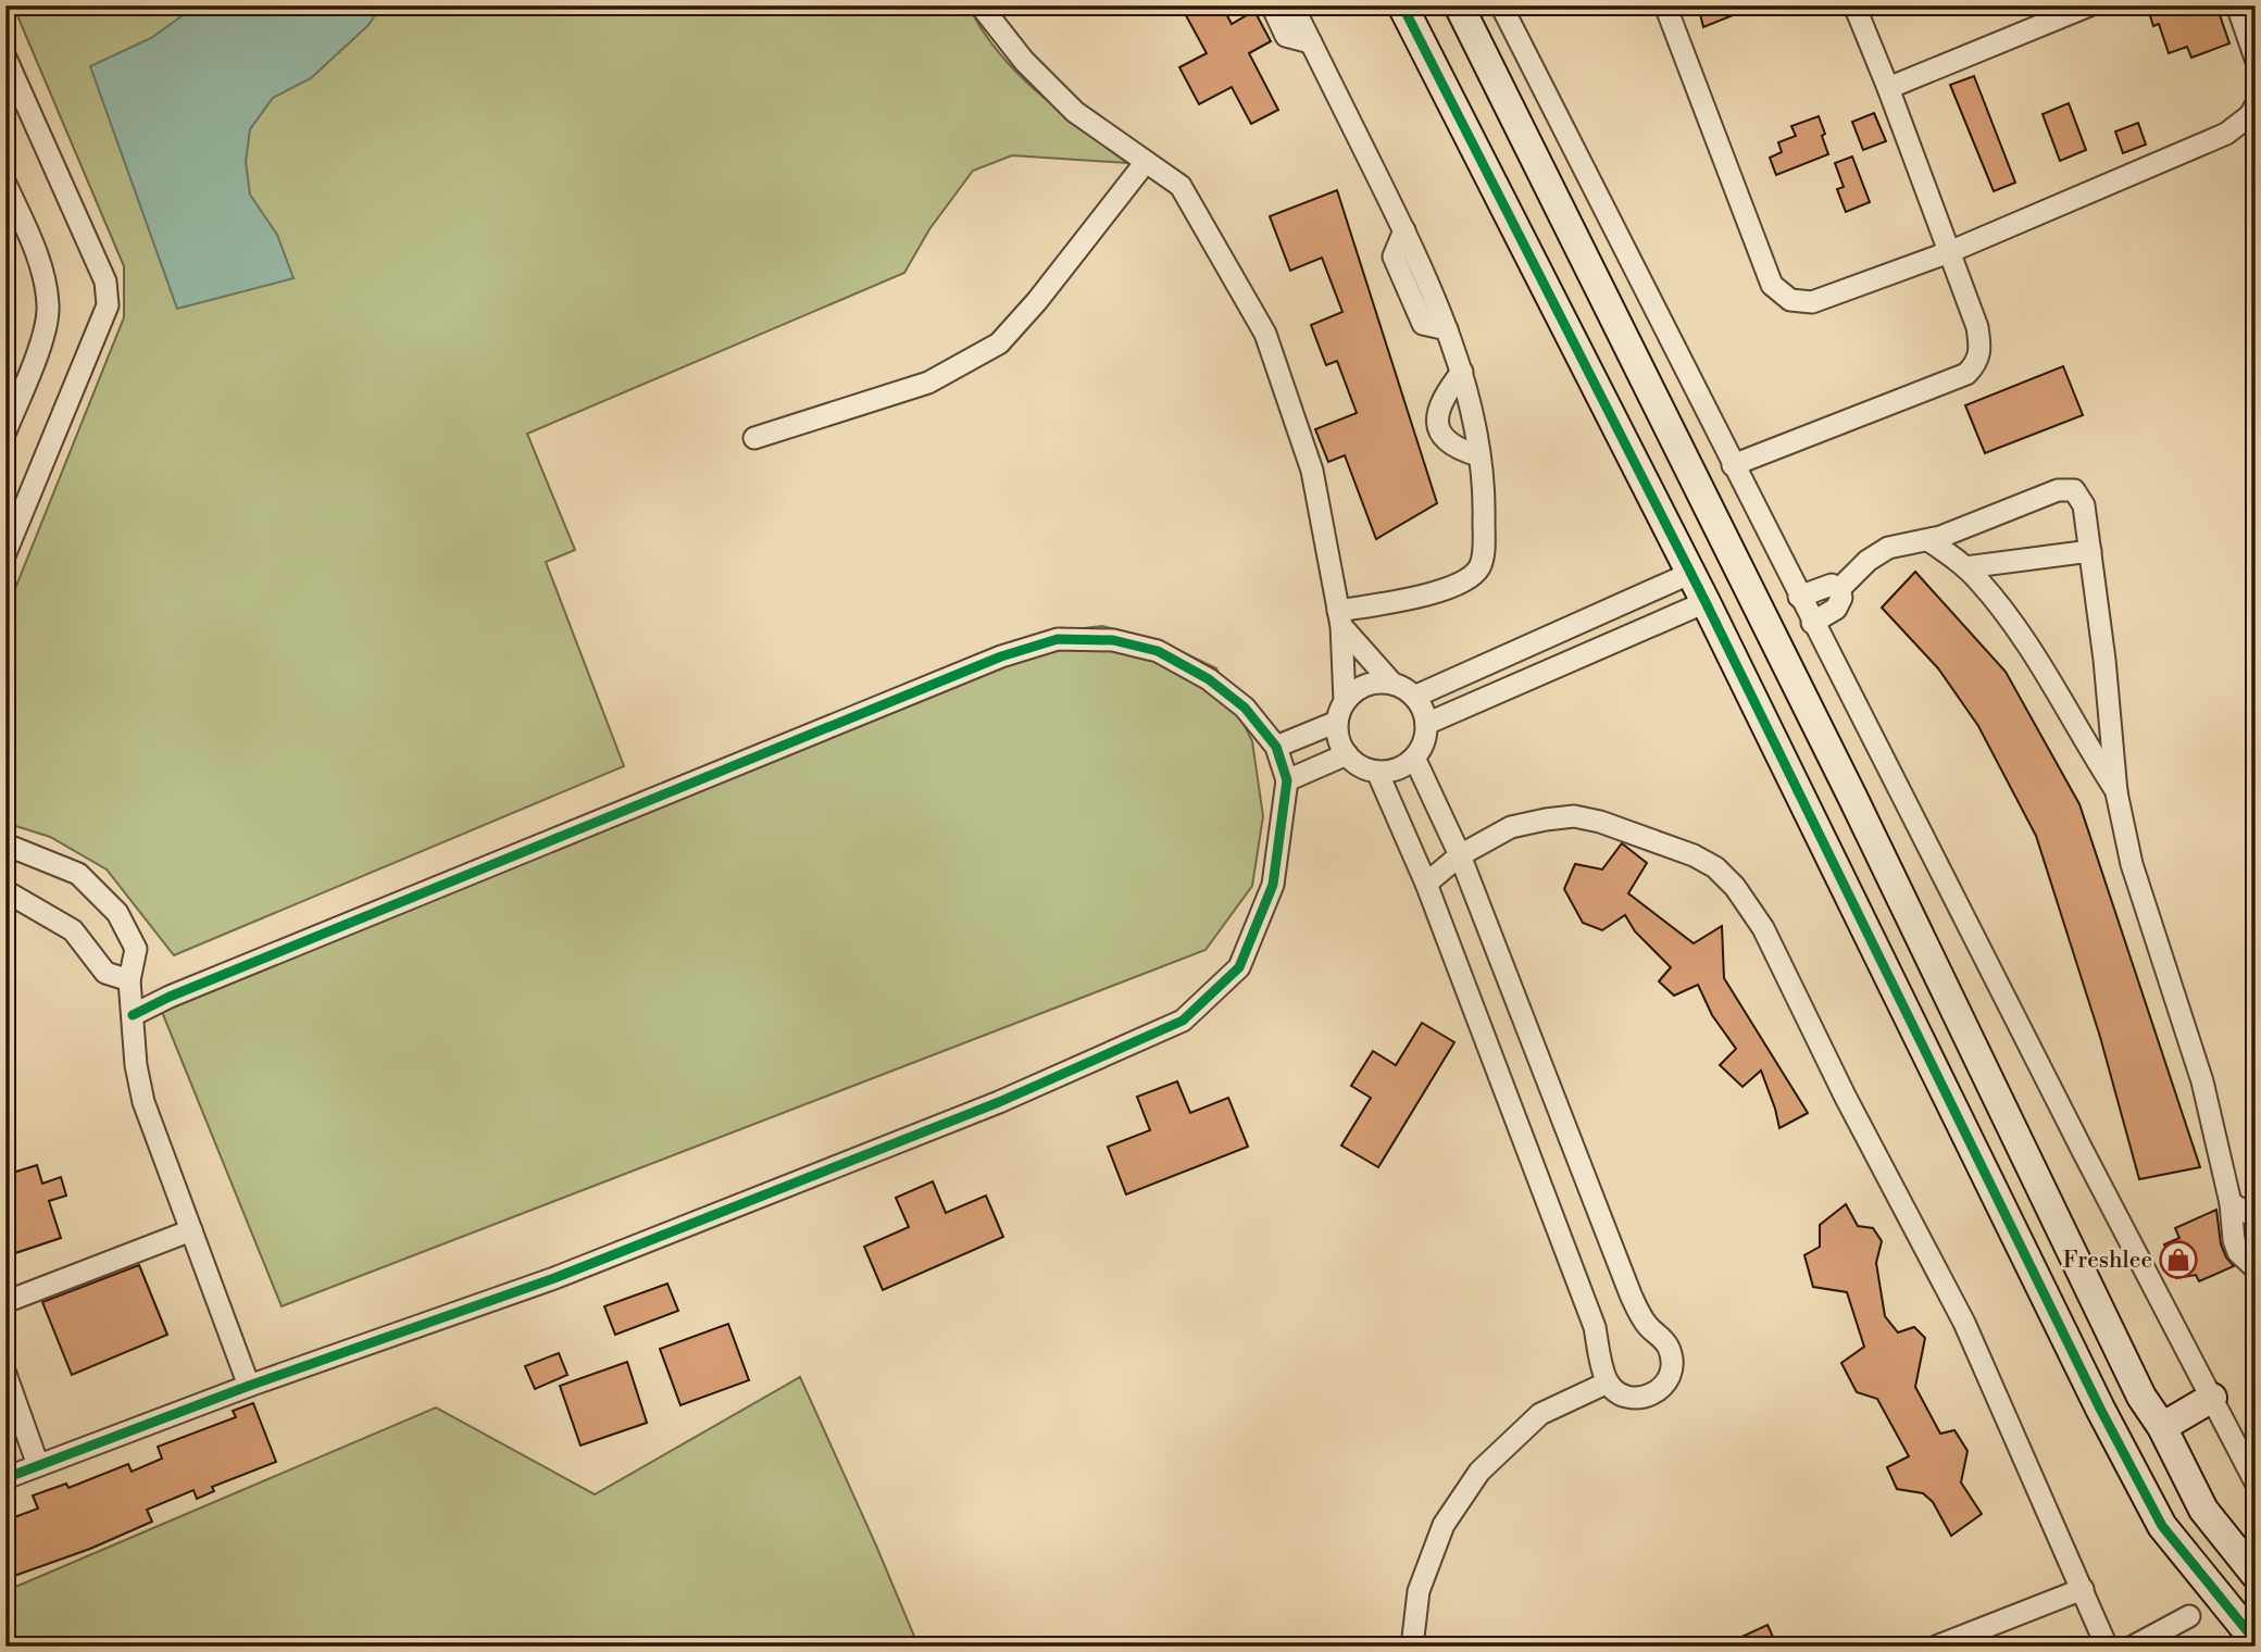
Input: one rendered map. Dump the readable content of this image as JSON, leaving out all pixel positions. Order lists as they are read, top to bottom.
{
  "places": {
    "shop": ["Freshlee"]
  }
}
